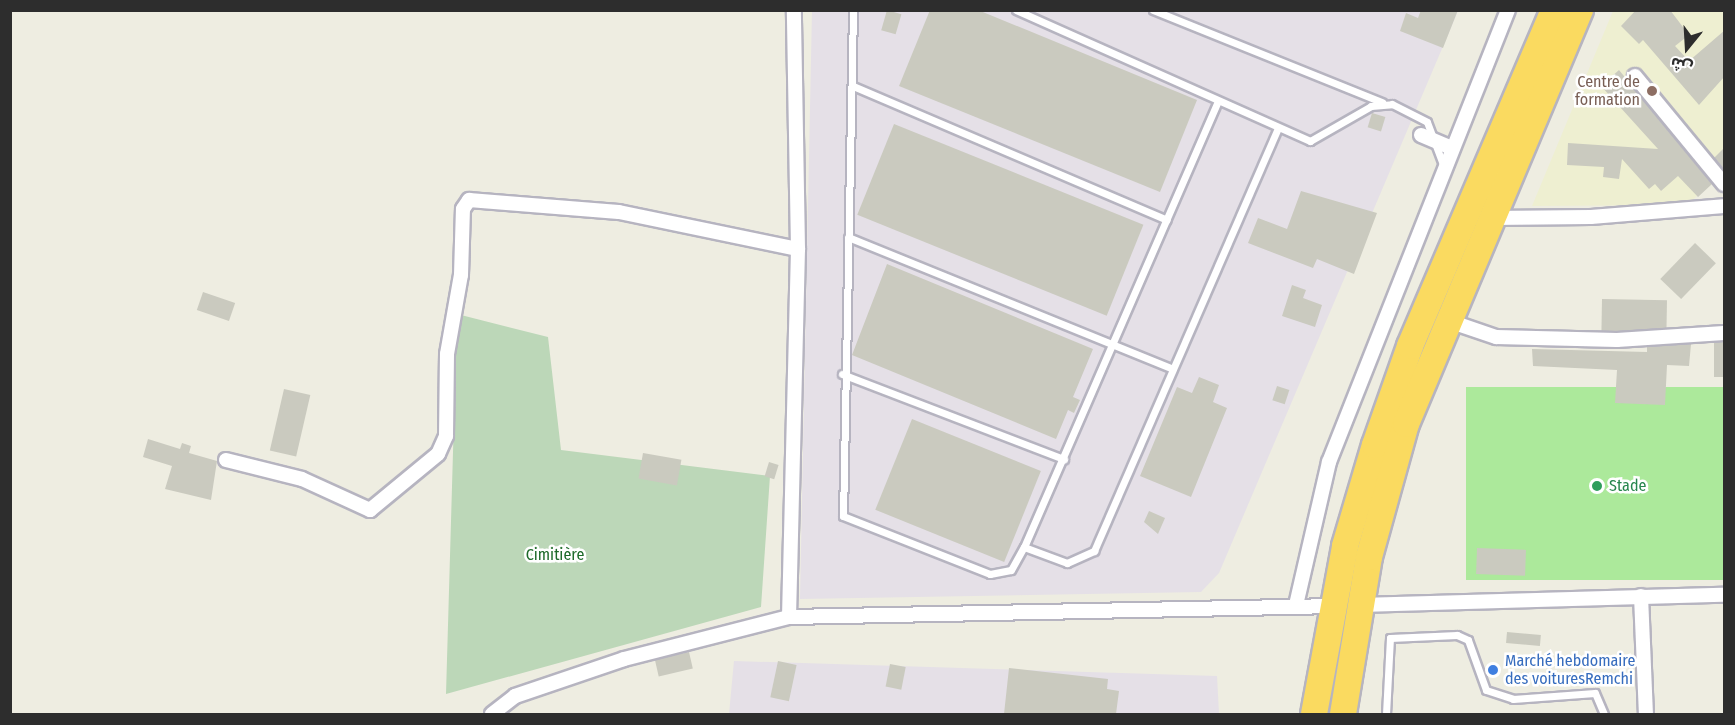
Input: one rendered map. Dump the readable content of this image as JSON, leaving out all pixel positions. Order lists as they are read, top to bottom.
{
  "parks": ["Cimitière"],
  "places": ["Centre de formation", "Stade", "Marché hebdomaire des voituresRemchi"],
  "north": "bottom"
}
